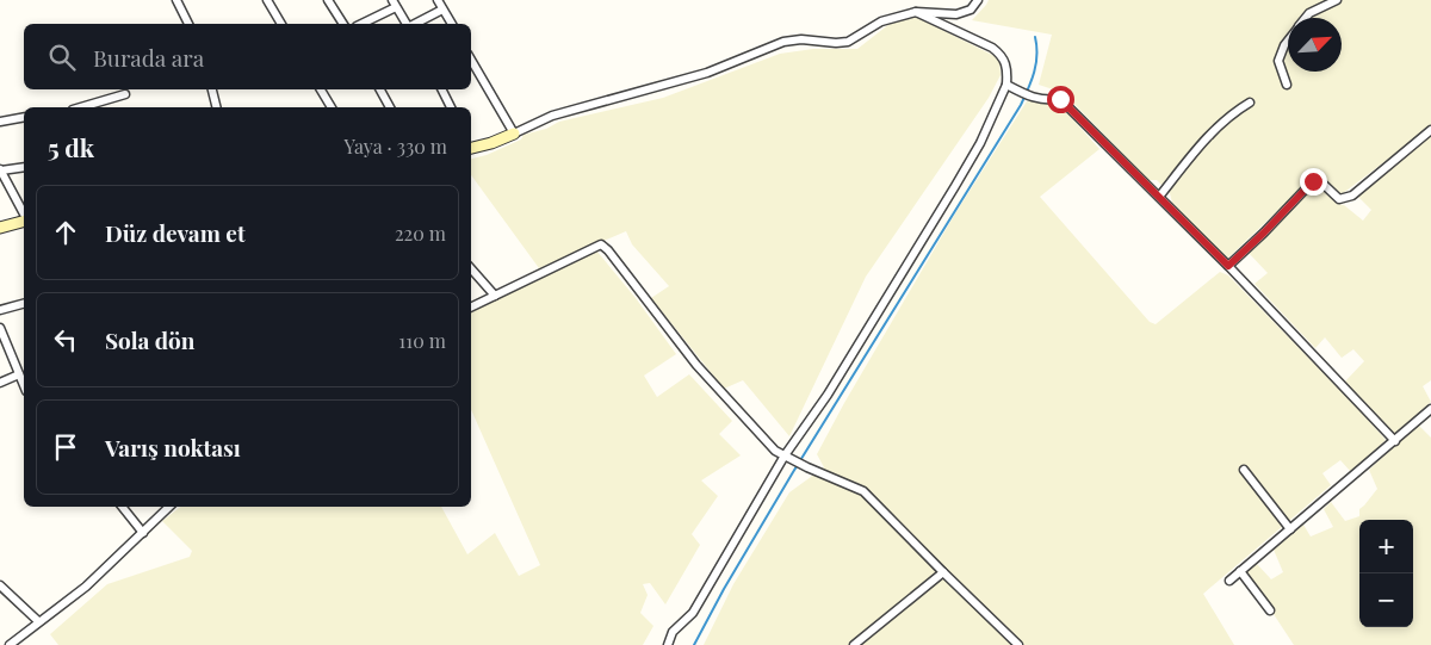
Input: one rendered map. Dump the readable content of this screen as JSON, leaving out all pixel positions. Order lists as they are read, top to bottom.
{
  "north": "top right",
  "page": {
    "search": "Burada ara",
    "heading": ["5 dk", "Yaya · 330 m"],
    "list": [
      ["Düz devam et", "220 m"],
      ["Sola dön", "110 m"],
      "Varış noktası"
    ],
    "map_buttons": ["+", "−"]
  }
}
